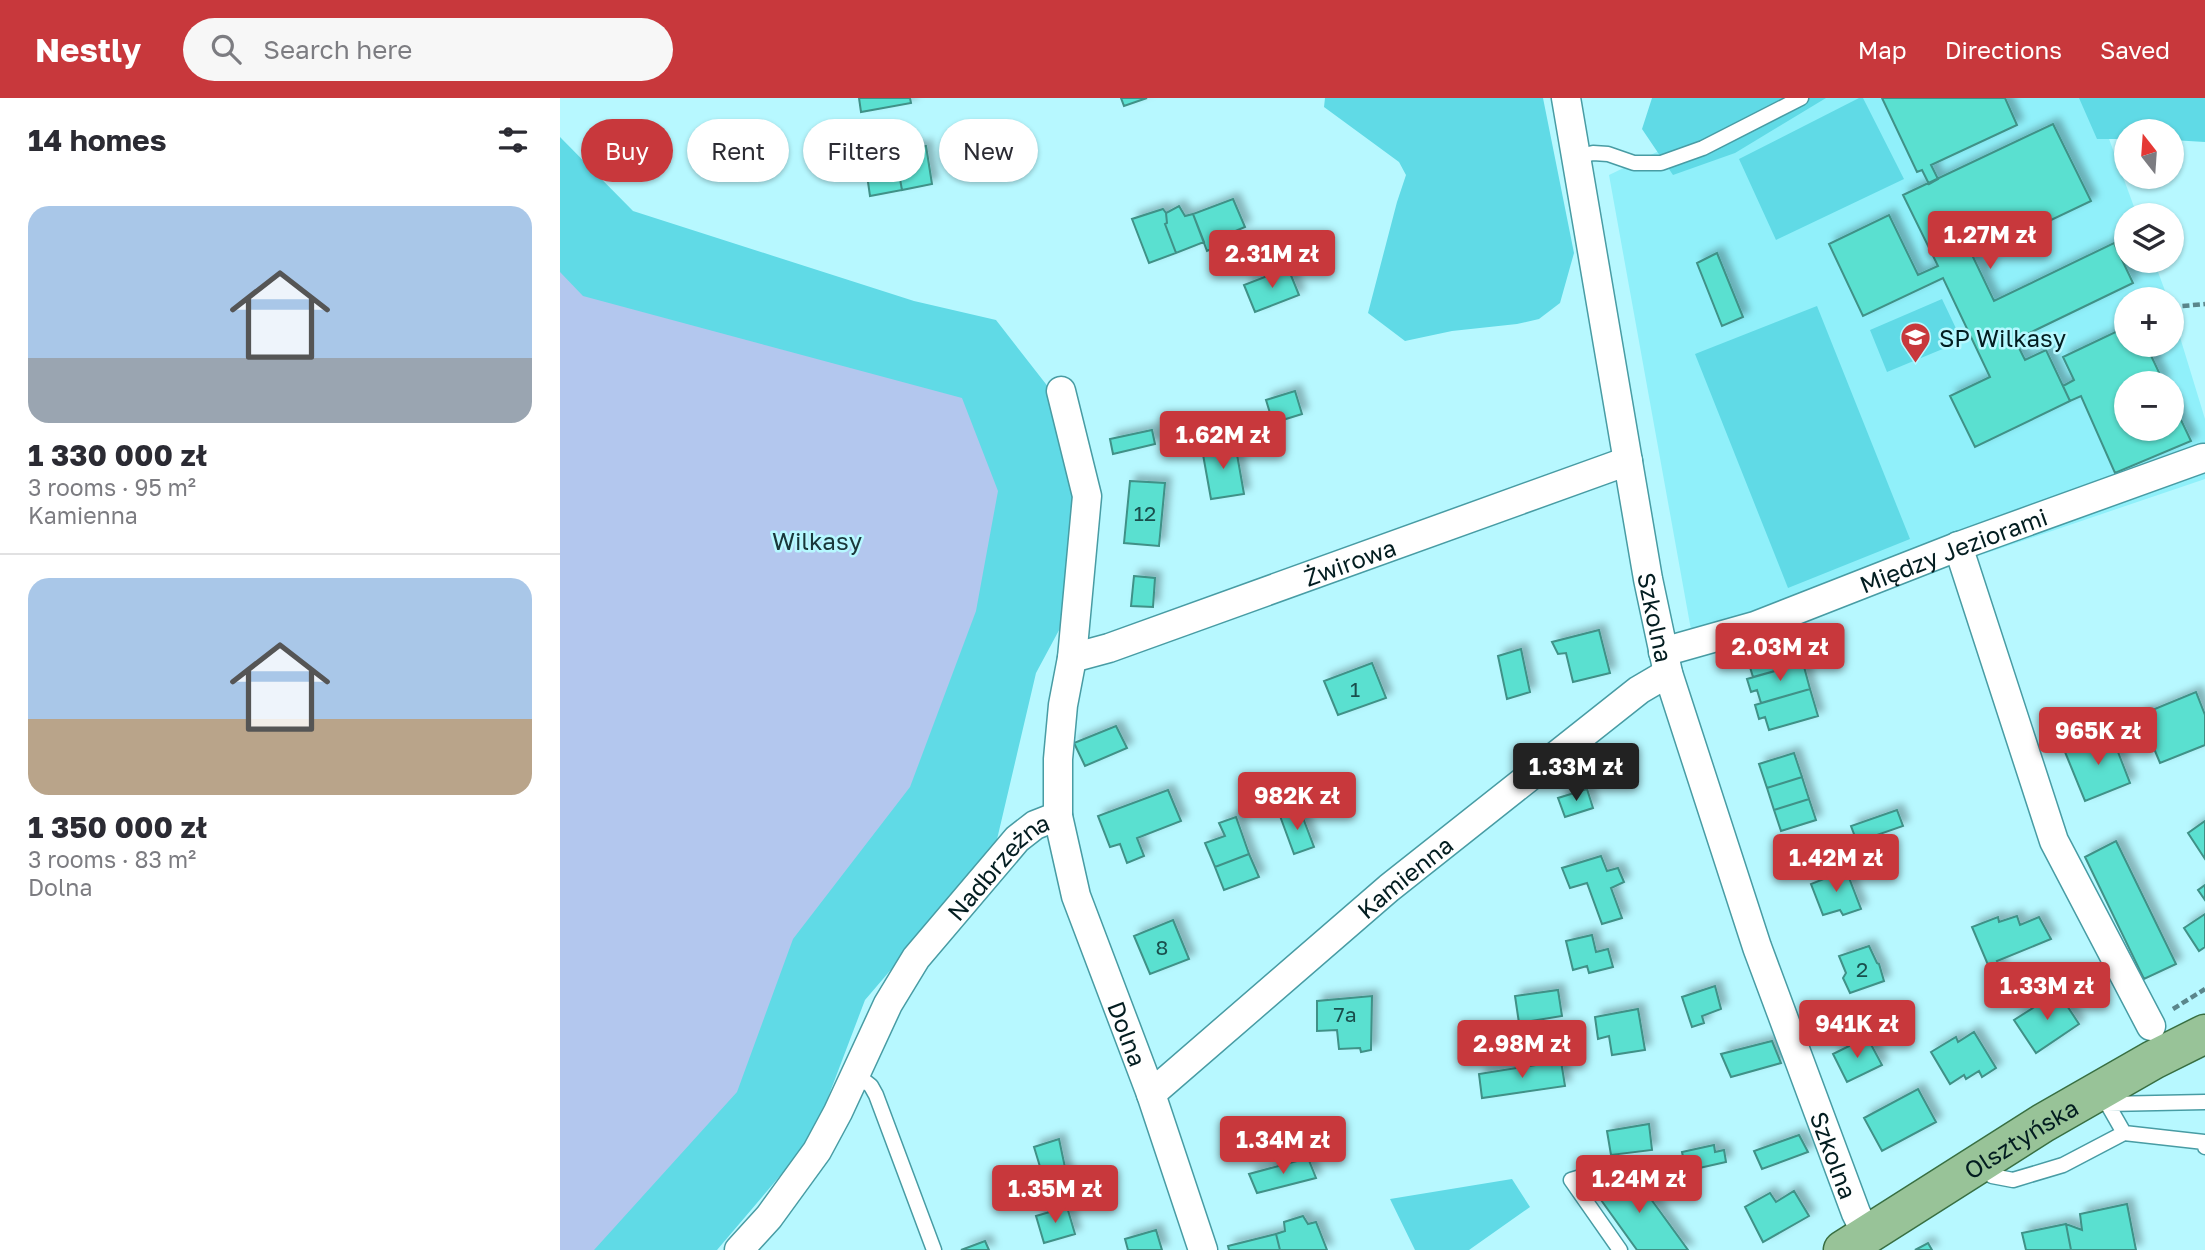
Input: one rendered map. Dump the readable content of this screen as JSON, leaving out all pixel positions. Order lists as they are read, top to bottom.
{
  "streets": {
    "main road": ["Olsztyńska"],
    "street": [
      "Między Jeziorami",
      "Żwirowa",
      "Szkolna",
      "Nadbrzeżna",
      "Kamienna",
      "Dolna"
    ]
  },
  "crossings": [
    ["Między Jeziorami", "Szkolna"],
    ["Między Jeziorami", "Kamienna"],
    ["Żwirowa", "Szkolna"],
    ["Żwirowa", "Nadbrzeżna"],
    ["Szkolna", "Kamienna"],
    ["Szkolna", "Olsztyńska"],
    ["Nadbrzeżna", "Dolna"],
    ["Kamienna", "Dolna"]
  ],
  "parks": ["Wilkasy"],
  "places": {
    "school or university": ["SP Wilkasy"]
  },
  "house_numbers": [
    "12",
    "1",
    "8",
    "2",
    "7a"
  ],
  "north": "top",
  "page": {
    "header": "Nestly",
    "search": "Search here",
    "nav": ["Map", "Directions", "Saved"],
    "heading": "14 homes",
    "map_buttons": ["+", "−"],
    "chip": [
      "Buy",
      "Rent",
      "Filters",
      "New"
    ],
    "list": [
      {
        "name": "1 330 000 zł",
        "note": "3 rooms · 95 m² · Kamienna"
      },
      {
        "name": "1 350 000 zł",
        "note": "3 rooms · 83 m² · Dolna"
      }
    ],
    "price": [
      "1.27M zł",
      "2.31M zł",
      "1.62M zł",
      "2.03M zł",
      "965K zł",
      "1.33M zł",
      "982K zł",
      "1.42M zł",
      "1.33M zł",
      "941K zł",
      "2.98M zł",
      "1.34M zł",
      "1.24M zł",
      "1.35M zł"
    ]
  }
}
